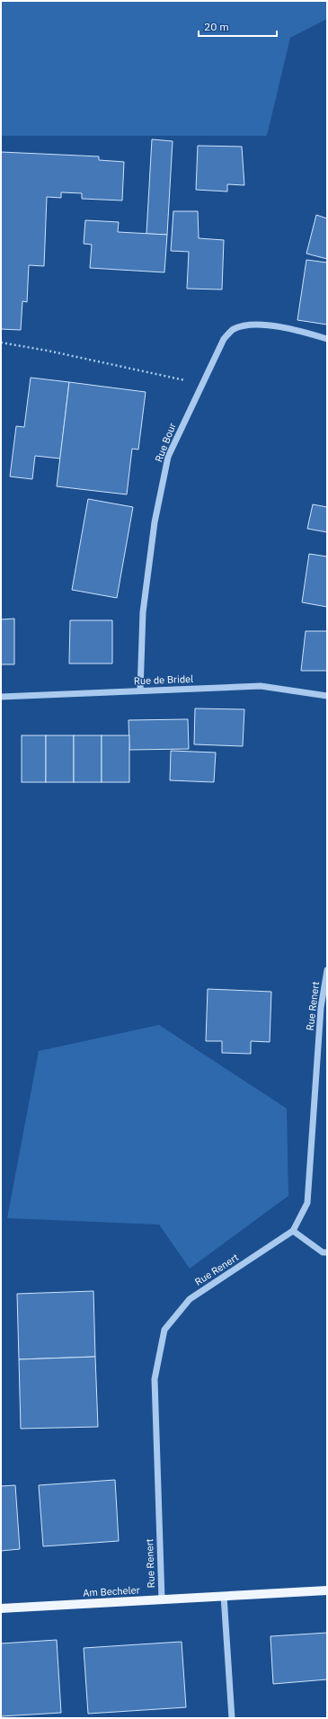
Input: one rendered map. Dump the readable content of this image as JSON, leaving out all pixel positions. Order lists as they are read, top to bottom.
{
  "streets": {
    "main road": ["Am Becheler"],
    "street": ["Rue Bour", "Rue de Bridel", "Rue Renert"]
  },
  "crossings": [
    ["Rue Bour", "Rue de Bridel"],
    ["Rue Renert", "Am Becheler"]
  ],
  "scale_bar": "20 m"
}
